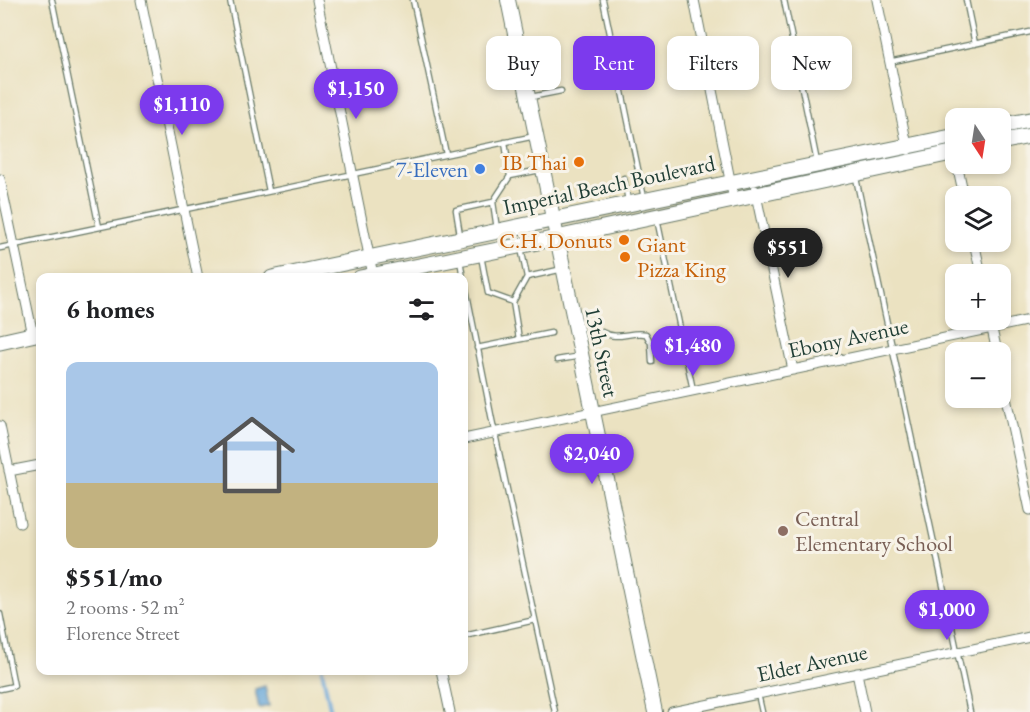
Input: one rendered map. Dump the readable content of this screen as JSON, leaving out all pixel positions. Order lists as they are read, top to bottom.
{
  "streets": {
    "main road": ["Imperial Beach Boulevard", "13th Street"],
    "street": ["Ebony Avenue", "Elder Avenue"]
  },
  "crossings": [
    ["Imperial Beach Boulevard", "13th Street"],
    ["Ebony Avenue", "13th Street"]
  ],
  "places": [
    "IB Thai",
    "7-Eleven",
    "C.H. Donuts",
    "Giant Pizza King",
    "Central Elementary School"
  ],
  "north": "bottom",
  "page": {
    "chip": [
      "Buy",
      "Rent",
      "Filters",
      "New"
    ],
    "price": [
      "$1,150",
      "$1,110",
      "$551",
      "$1,480",
      "$2,040",
      "$1,000"
    ],
    "map_buttons": ["+", "−"],
    "heading": "6 homes",
    "list": [
      {
        "name": "$551/mo",
        "note": "2 rooms · 52 m² · Florence Street"
      }
    ]
  }
}
